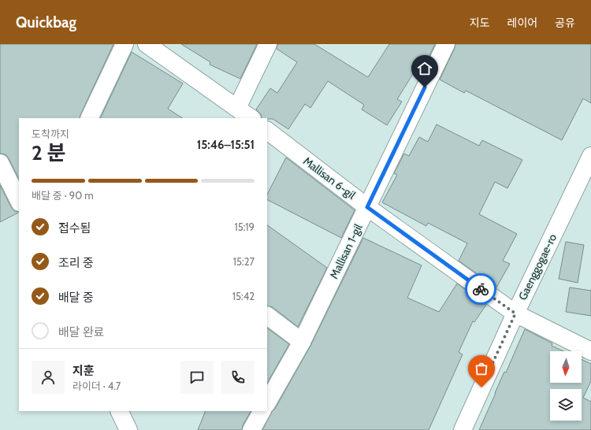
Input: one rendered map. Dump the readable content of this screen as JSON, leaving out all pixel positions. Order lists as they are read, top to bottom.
{
  "streets": {
    "street": ["Mallisan 6-gil", "Mallisan 1-gil", "Gaenggogae-ro"]
  },
  "crossings": [
    ["Mallisan 6-gil", "Mallisan 1-gil"],
    ["Mallisan 6-gil", "Gaenggogae-ro"]
  ],
  "north": "bottom",
  "page": {
    "header": "Quickbag",
    "nav": ["지도", "레이어", "공유"],
    "heading": ["2 분", "도착까지", "15:46–15:51"],
    "panel": ["지훈", "라이더 · 4.7"],
    "bar": "배달 중 · 90 m",
    "list": [
      ["접수됨", "15:19"],
      ["조리 중", "15:27"],
      ["배달 중", "15:42"],
      "배달 완료"
    ]
  }
}
